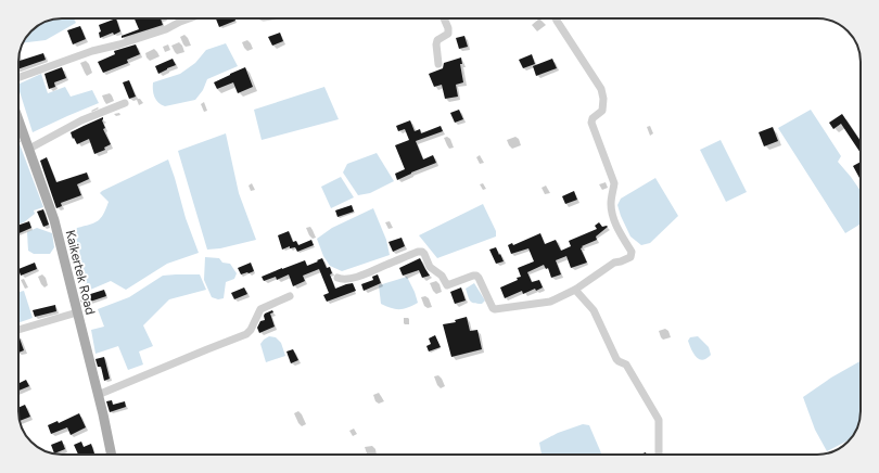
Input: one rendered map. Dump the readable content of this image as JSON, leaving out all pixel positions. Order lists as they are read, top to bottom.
{
  "streets": {
    "main road": ["Kaikertek Road"]
  }
}
